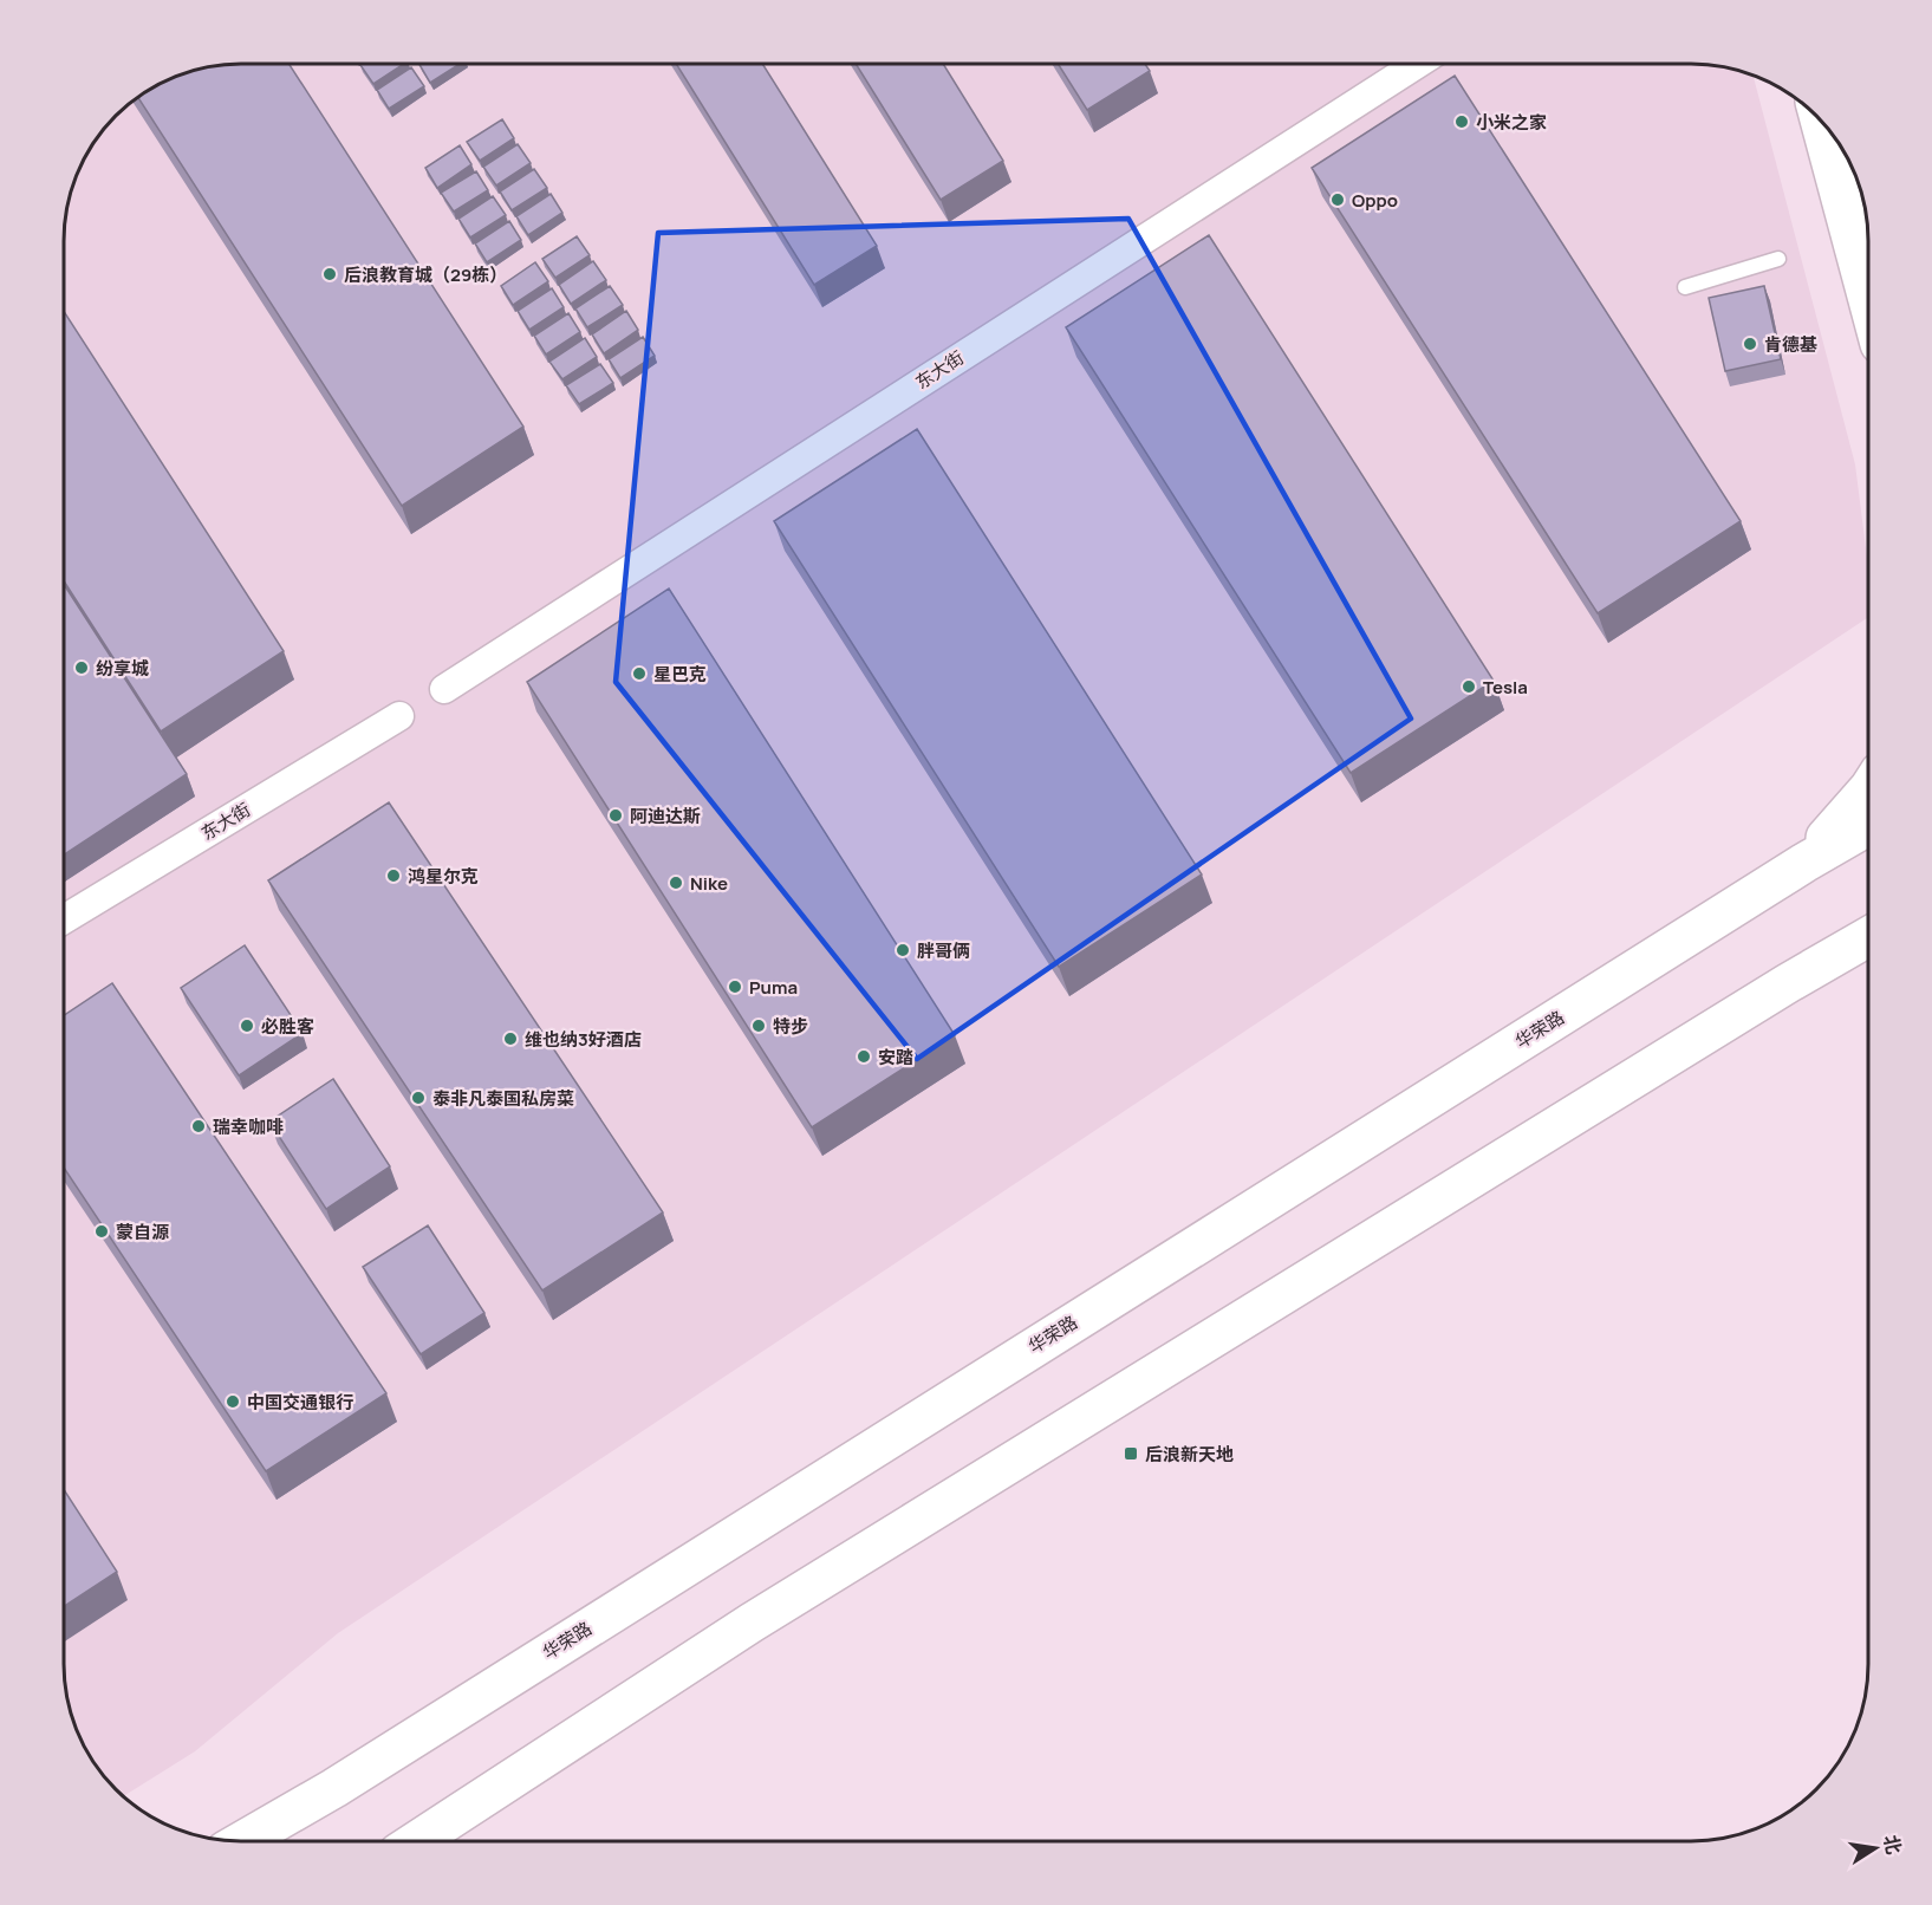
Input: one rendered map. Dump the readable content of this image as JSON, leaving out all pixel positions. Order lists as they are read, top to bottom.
{
  "streets": {
    "main road": ["华荣路"],
    "street": ["东大街"]
  },
  "places": {
    "other": [
      "小米之家",
      "Oppo",
      "后浪教育城（29栋）",
      "肯德基",
      "纷享城",
      "星巴克",
      "Tesla",
      "阿迪达斯",
      "鸿星尔克",
      "Nike",
      "胖哥俩",
      "Puma",
      "必胜客",
      "特步",
      "维也纳3好酒店",
      "安踏",
      "泰非凡泰国私房菜",
      "瑞幸咖啡",
      "蒙自源",
      "中国交通银行"
    ],
    "transit": ["后浪新天地"]
  },
  "north": "right"
}
